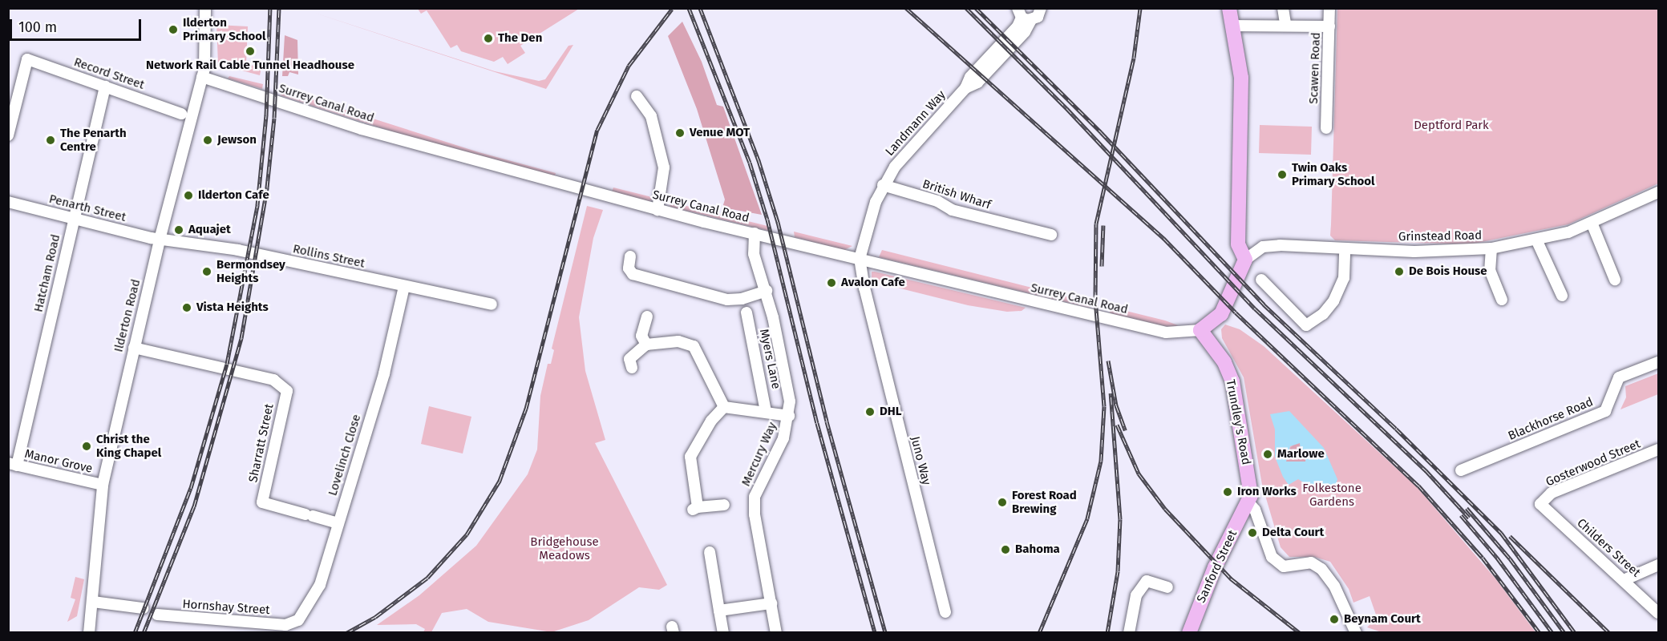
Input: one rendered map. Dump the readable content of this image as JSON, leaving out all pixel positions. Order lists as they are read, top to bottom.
{
  "streets": {
    "main road": ["Trundley's Road", "Sanford Street"],
    "street": [
      "Scawen Road",
      "Record Street",
      "Surrey Canal Road",
      "Landmann Way",
      "British Wharf",
      "Penarth Street",
      "Grinstead Road",
      "Rollins Street",
      "Hatcham Road",
      "Ilderton Road",
      "Myers Lane",
      "Blackhorse Road",
      "Sharratt Street",
      "Mercury Way",
      "Lovelinch Close",
      "Juno Way",
      "Manor Grove",
      "Gosterwood Street",
      "Childers Street",
      "Hornshay Street"
    ]
  },
  "crossings": [
    ["Record Street", "Hatcham Road"],
    ["Surrey Canal Road", "Landmann Way"],
    ["Surrey Canal Road", "Ilderton Road"],
    ["Surrey Canal Road", "Trundley's Road"],
    ["Surrey Canal Road", "Mercury Way"],
    ["Surrey Canal Road", "Juno Way"],
    ["Landmann Way", "British Wharf"],
    ["Landmann Way", "Juno Way"],
    ["Penarth Street", "Rollins Street"],
    ["Penarth Street", "Hatcham Road"],
    ["Penarth Street", "Ilderton Road"],
    ["Rollins Street", "Ilderton Road"],
    ["Rollins Street", "Lovelinch Close"],
    ["Hatcham Road", "Manor Grove"],
    ["Ilderton Road", "Sharratt Street"],
    ["Ilderton Road", "Manor Grove"],
    ["Trundley's Road", "Sanford Street"],
    ["Sharratt Street", "Lovelinch Close"],
    ["Lovelinch Close", "Hornshay Street"],
    ["Gosterwood Street", "Childers Street"]
  ],
  "parks": ["Deptford Park", "Folkestone Gardens", "Bridgehouse Meadows"],
  "places": [
    "Ilderton Primary School",
    "The Den",
    "Network Rail Cable Tunnel Headhouse",
    "Venue MOT",
    "The Penarth Centre",
    "Jewson",
    "Twin Oaks Primary School",
    "Ilderton Cafe",
    "Aquajet",
    "Bermondsey Heights",
    "De Bois House",
    "Avalon Cafe",
    "Vista Heights",
    "DHL",
    "Christ the King Chapel",
    "Marlowe",
    "Iron Works",
    "Forest Road Brewing",
    "Delta Court",
    "Bahoma",
    "Beynam Court"
  ],
  "scale_bar": "100 m"
}
